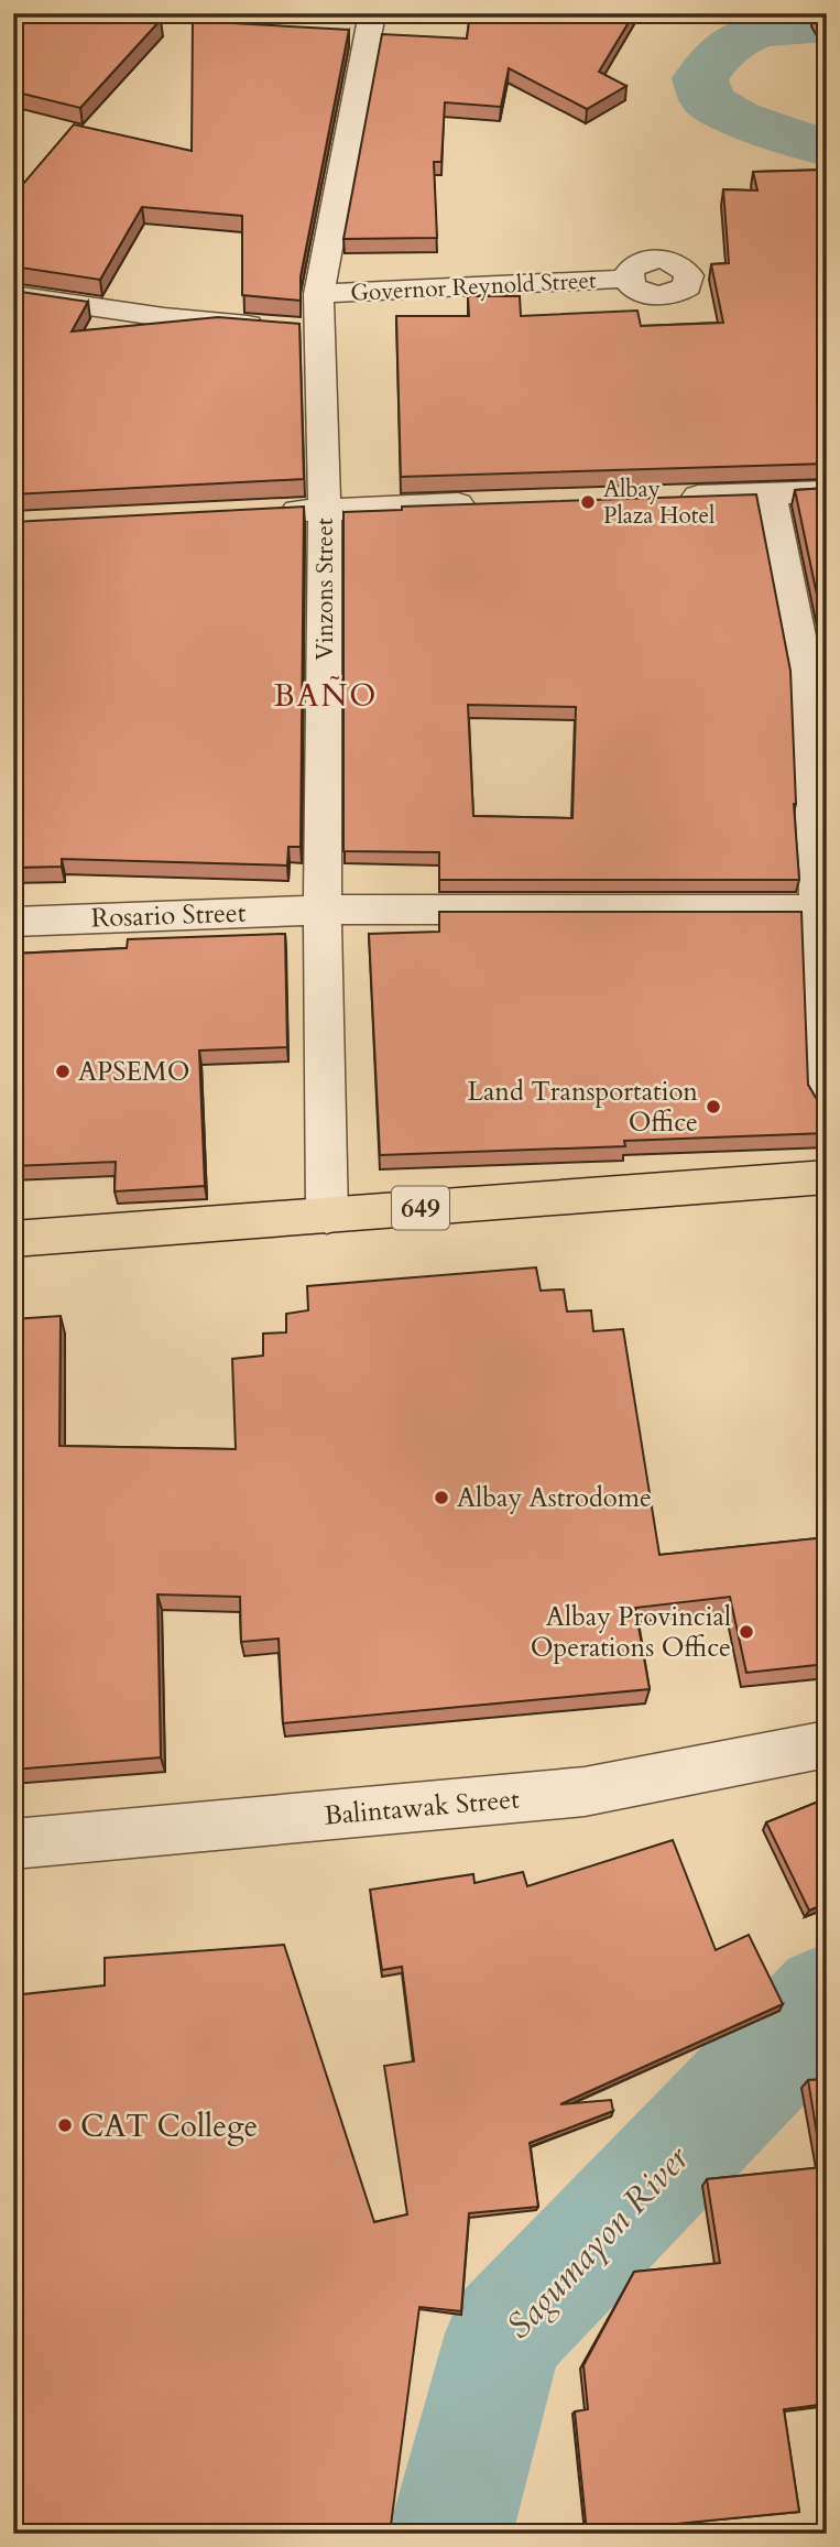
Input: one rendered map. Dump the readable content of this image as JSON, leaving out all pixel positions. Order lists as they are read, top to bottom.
{
  "streets": {
    "main road": ["649"],
    "street": [
      "Governor Reynold Street",
      "Vinzons Street",
      "Rosario Street",
      "Balintawak Street"
    ]
  },
  "crossings": [
    ["Governor Reynold Street", "Vinzons Street"],
    ["Vinzons Street", "Rosario Street"],
    ["Vinzons Street", "649"]
  ],
  "districts": ["BAÑO"],
  "water": ["Sagumayon River"],
  "places": [
    "Albay Plaza Hotel",
    "APSEMO",
    "Land Transportation Office",
    "Albay Astrodome",
    "Albay Provincial Operations Office",
    "CAT College"
  ]
}
